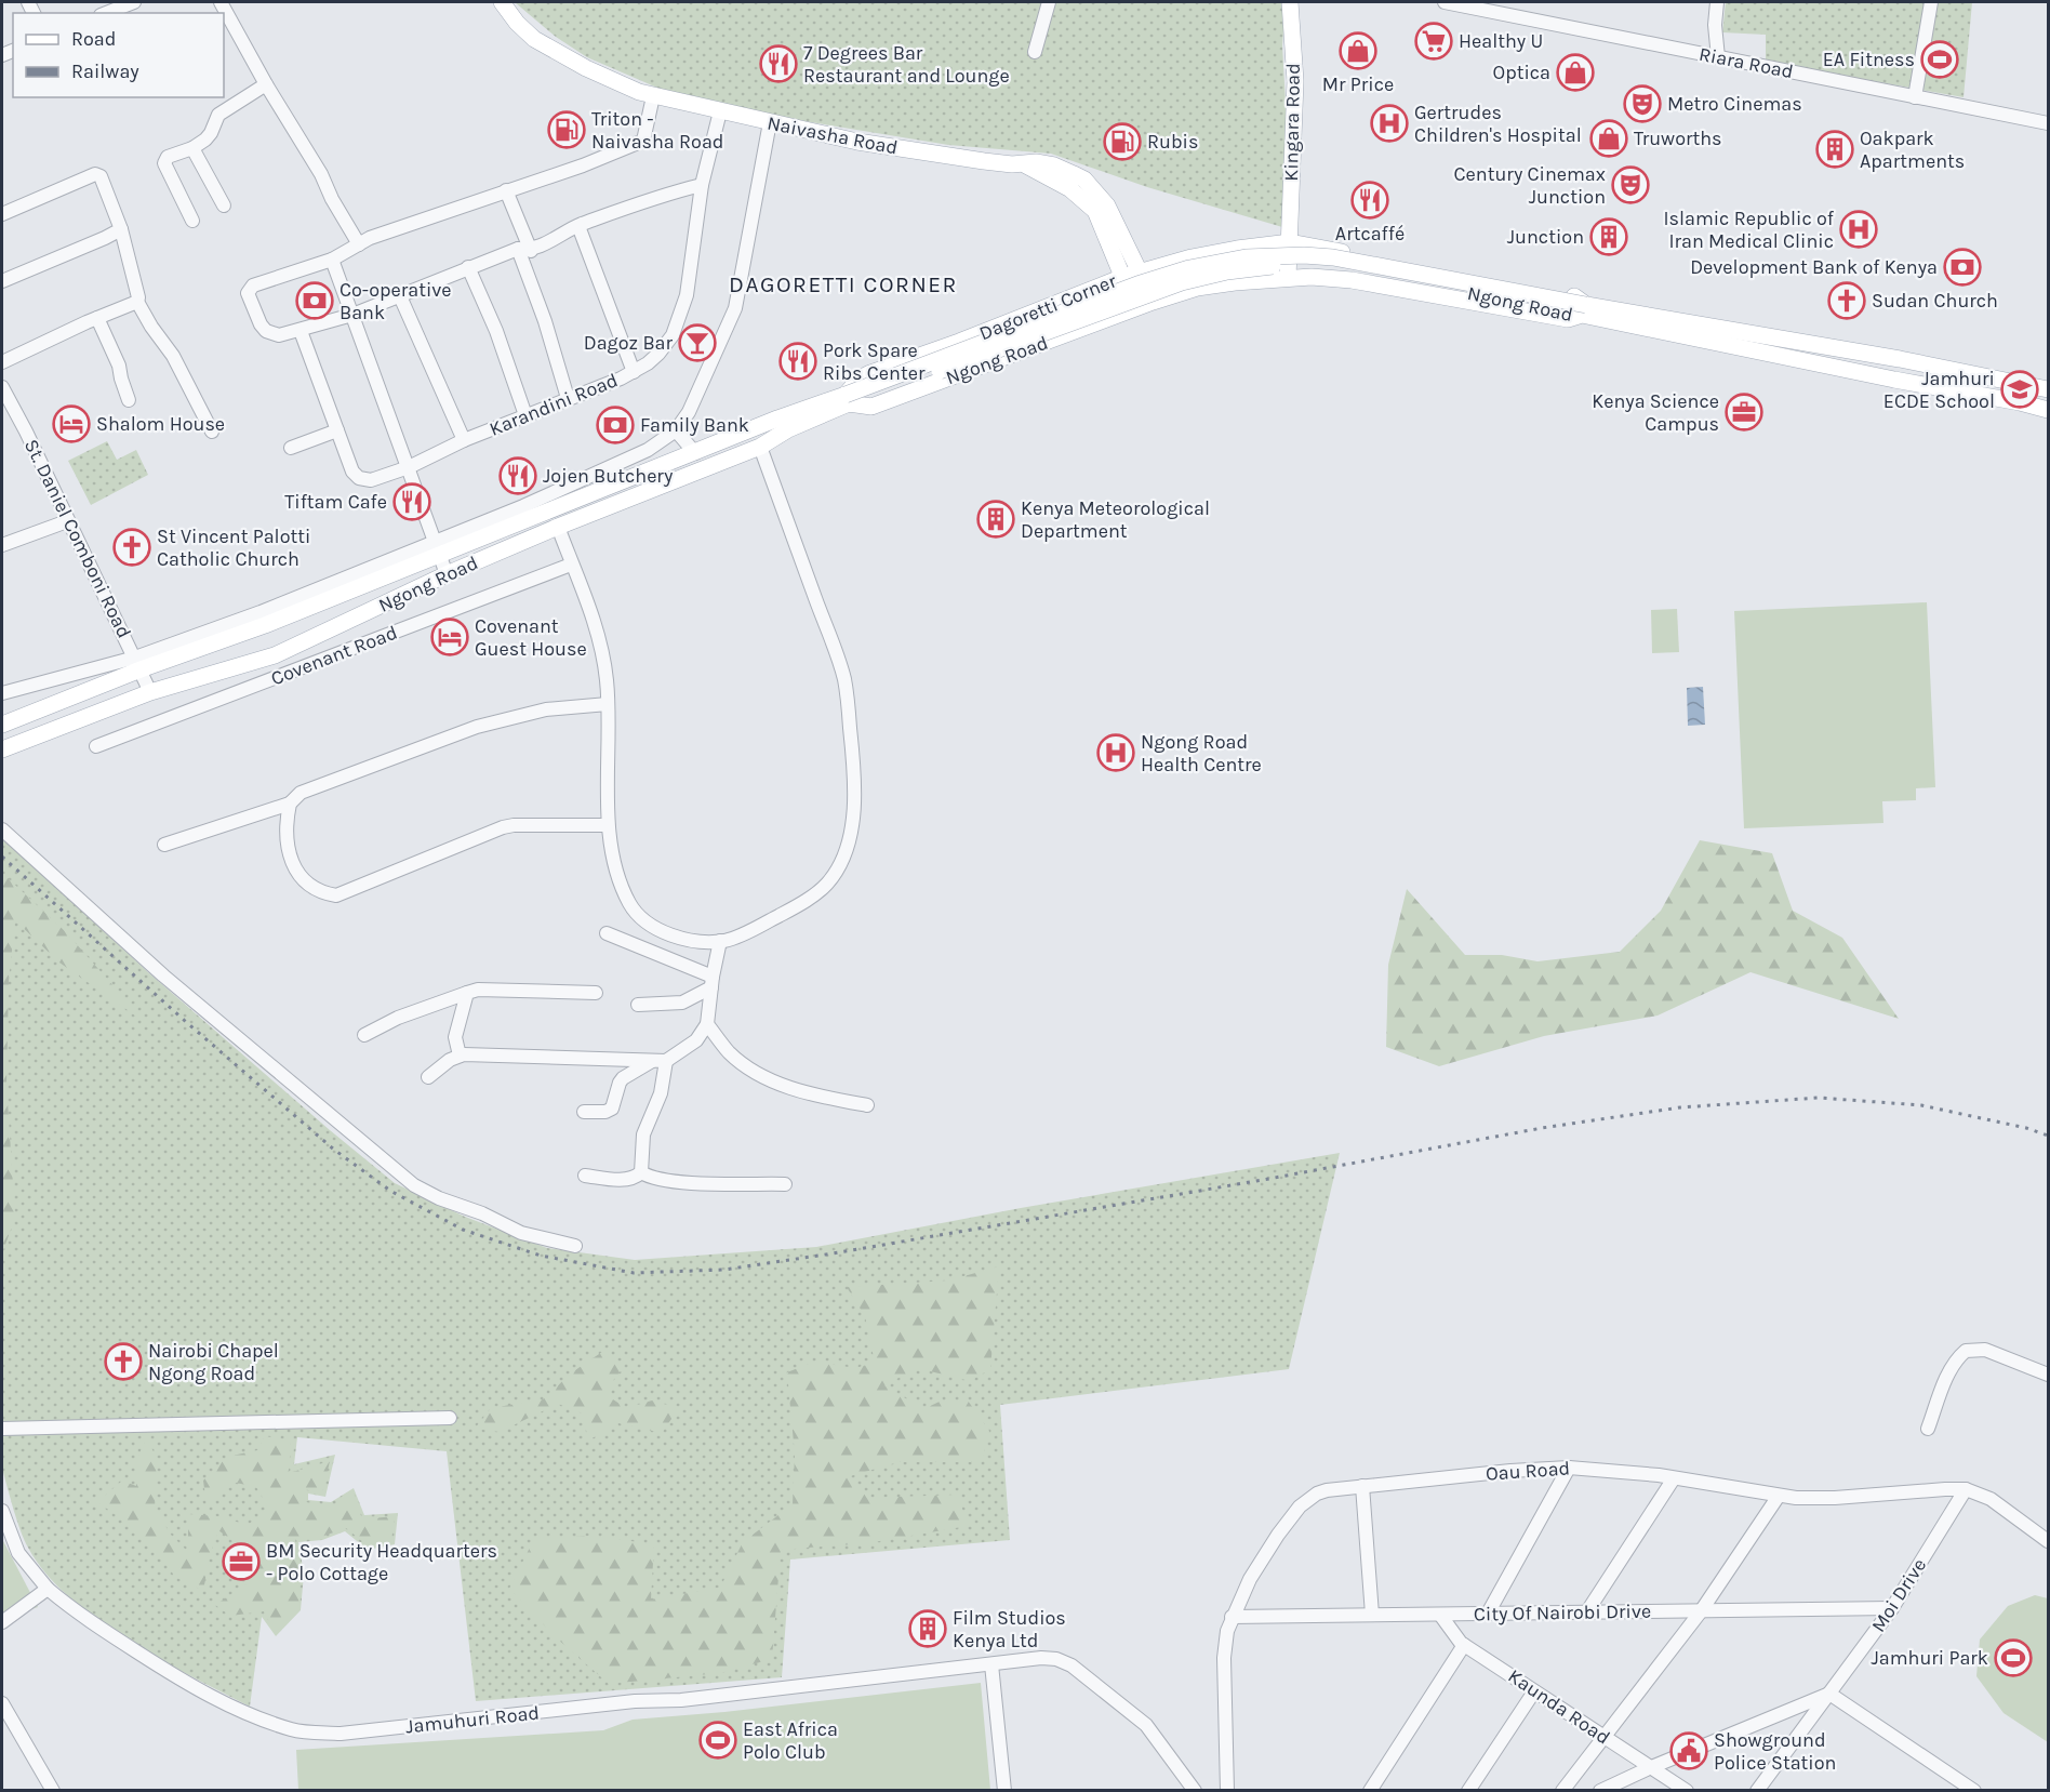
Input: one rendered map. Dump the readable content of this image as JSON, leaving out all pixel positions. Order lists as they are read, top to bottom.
{
  "streets": {
    "main road": [
      "Kingara Road",
      "Naivasha Road",
      "Ngong Road",
      "Dagoretti Corner"
    ],
    "street": [
      "Riara Road",
      "Karandini Road",
      "St. Daniel Comboni Road",
      "Covenant Road",
      "Oau Road",
      "Moi Drive",
      "City Of Nairobi Drive",
      "Kaunda Road",
      "Jamuhuri Road"
    ]
  },
  "crossings": [
    ["Kingara Road", "Ngong Road"],
    ["Naivasha Road", "Ngong Road"],
    ["Naivasha Road", "Dagoretti Corner"],
    ["Naivasha Road", "Karandini Road"],
    ["Ngong Road", "Dagoretti Corner"],
    ["Ngong Road", "St. Daniel Comboni Road"],
    ["Oau Road", "Moi Drive"],
    ["Oau Road", "City Of Nairobi Drive"],
    ["Moi Drive", "City Of Nairobi Drive"],
    ["City Of Nairobi Drive", "Kaunda Road"]
  ],
  "districts": ["DAGORETTI CORNER"],
  "places": {
    "supermarket": ["Healthy U"],
    "shop": ["Mr Price", "Optica", "Truworths"],
    "sports": ["EA Fitness", "Jamhuri Park", "East Africa Polo Club"],
    "restaurant": [
      "7 Degrees Bar Restaurant and Lounge",
      "Artcaffé",
      "Pork Spare Ribs Center",
      "Jojen Butchery",
      "Tiftam Cafe"
    ],
    "theatre": ["Metro Cinemas", "Century Cinemax Junction"],
    "hospital": ["Gertrudes Children's Hospital", "Islamic Republic of Iran Medical Clinic", "Ngong Road Health Centre"],
    "fuel station": ["Triton - Naivasha Road", "Rubis"],
    "building": [
      "Oakpark Apartments",
      "Junction",
      "Kenya Meteorological Department",
      "Film Studios Kenya Ltd"
    ],
    "bank": ["Development Bank of Kenya", "Co-operative Bank", "Family Bank"],
    "church": ["Sudan Church", "St Vincent Palotti Catholic Church", "Nairobi Chapel Ngong Road"],
    "bar": ["Dagoz Bar"],
    "school or university": ["Jamhuri ECDE School"],
    "office": ["Kenya Science Campus", "BM Security Headquarters - Polo Cottage"],
    "hotel": ["Shalom House", "Covenant Guest House"],
    "public building": ["Showground Police Station"]
  },
  "legend": ["Road", "Railway"]
}
